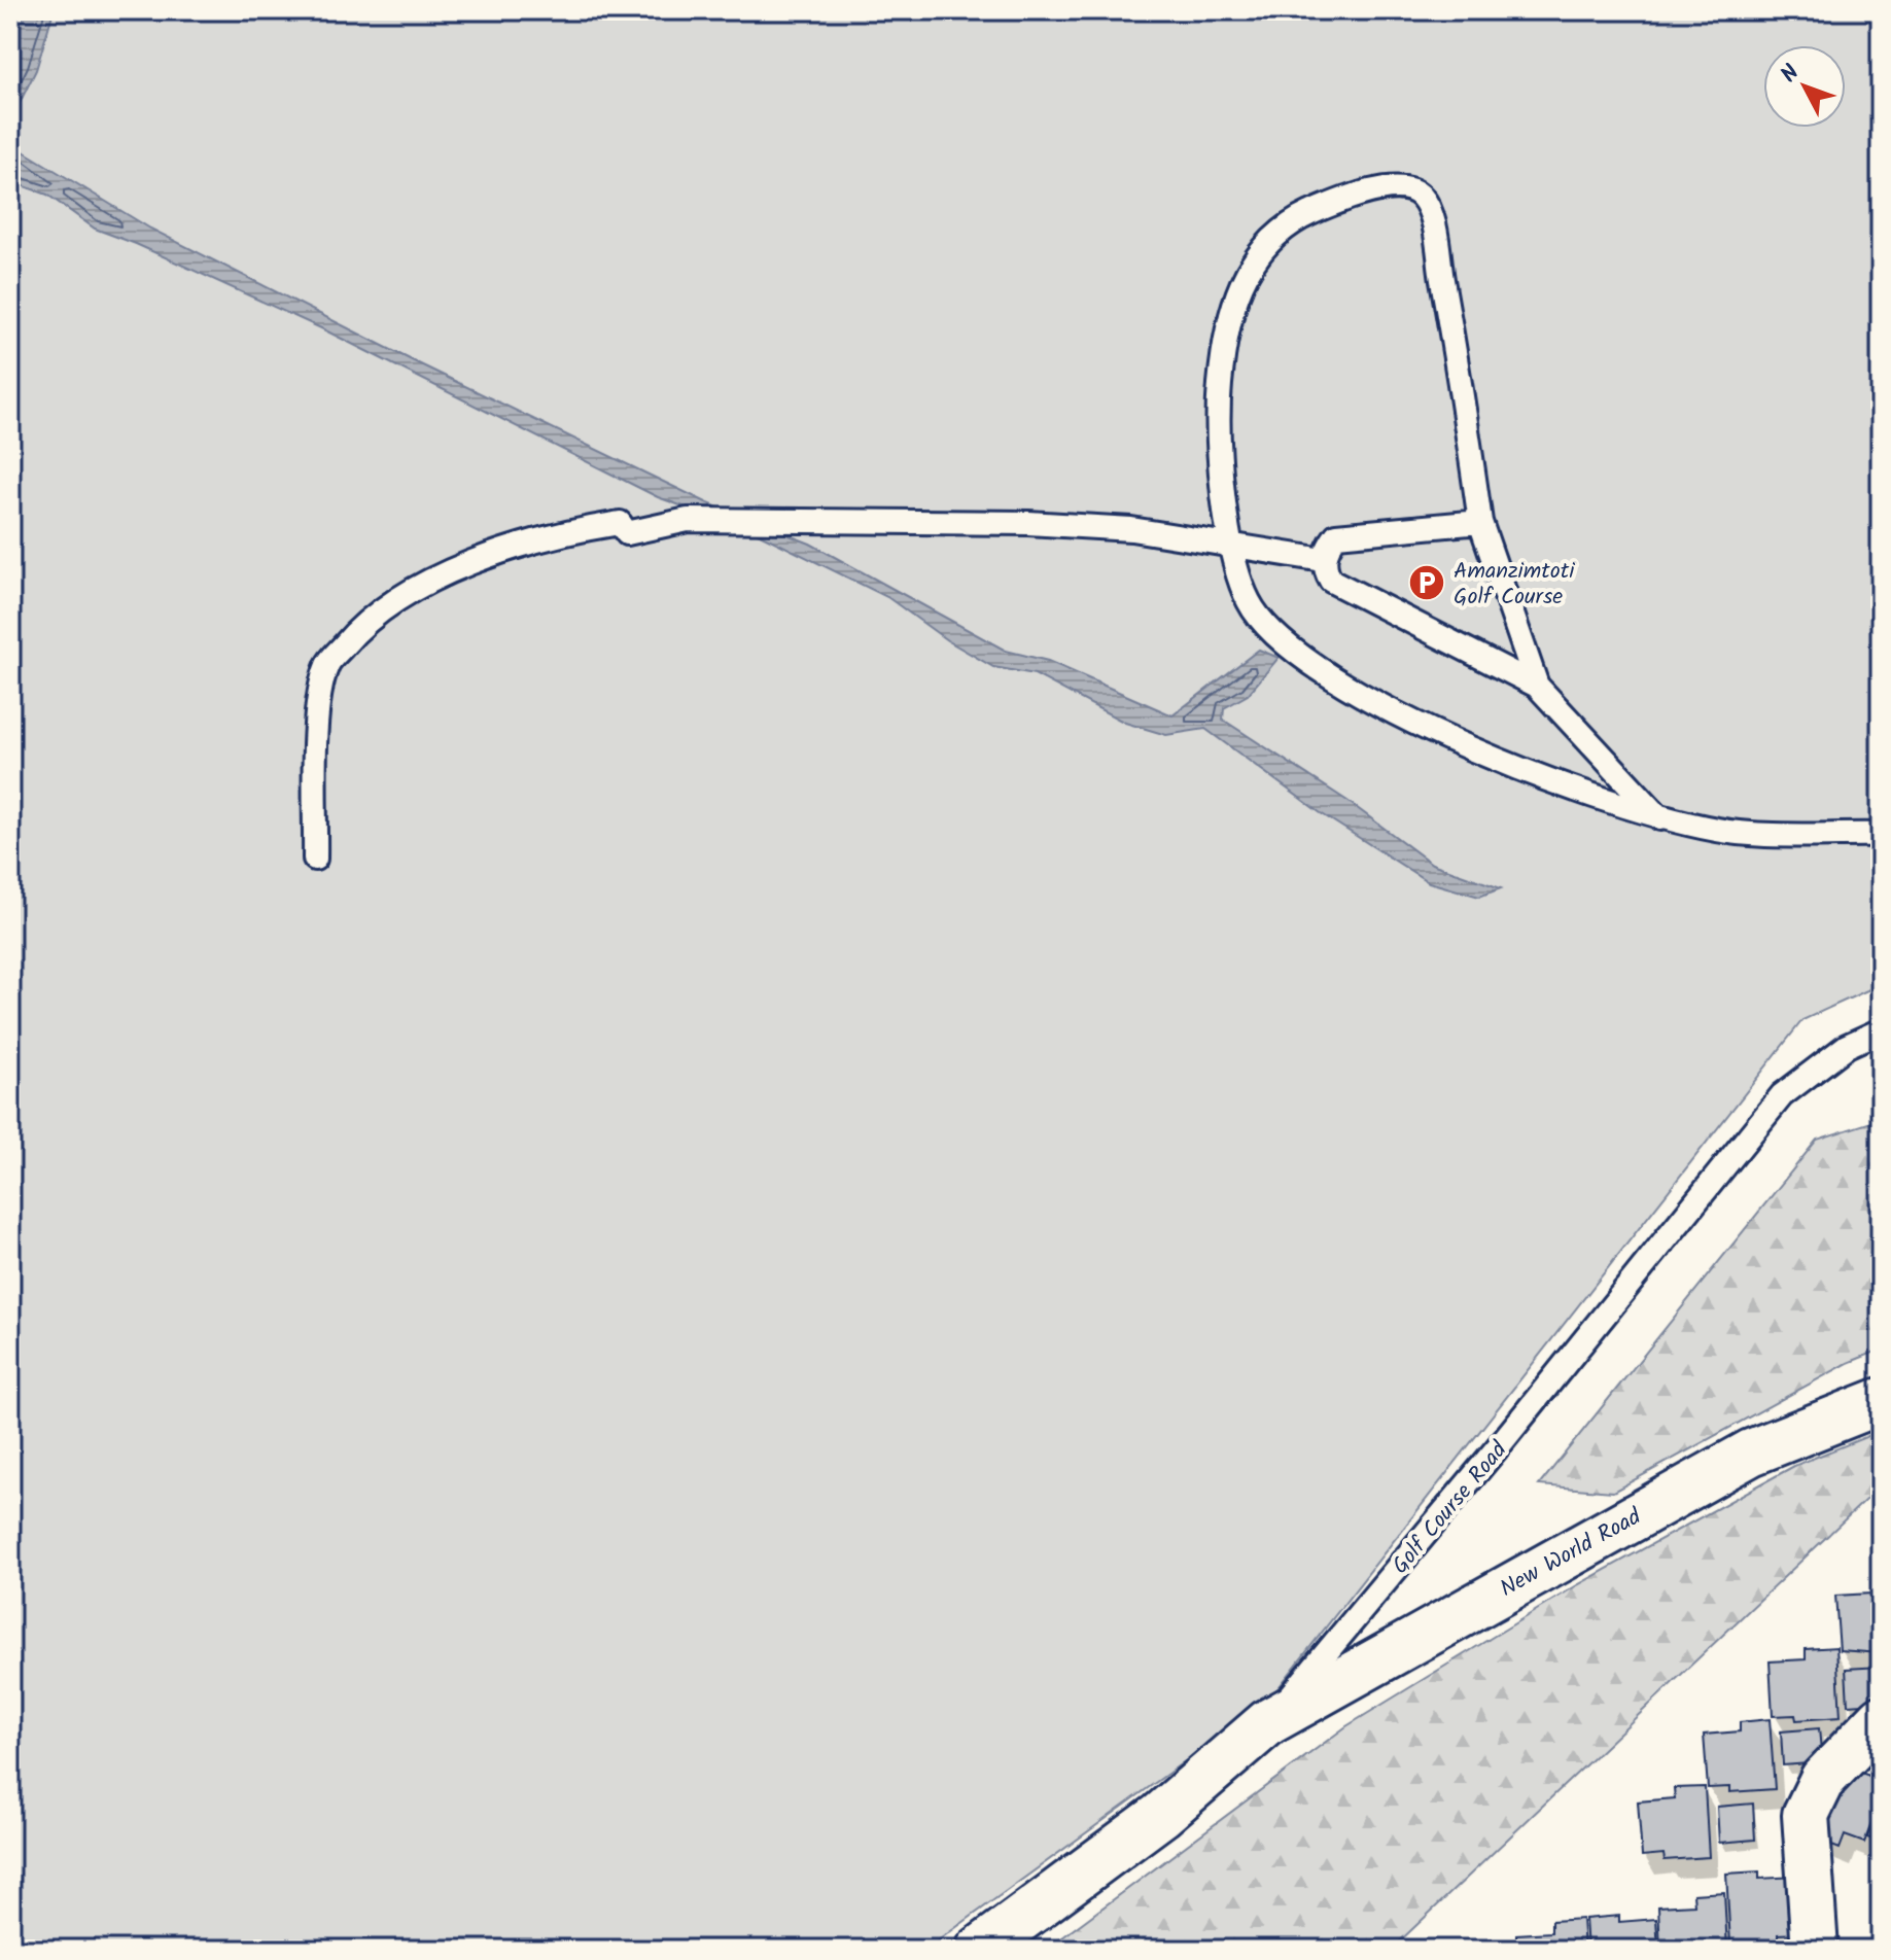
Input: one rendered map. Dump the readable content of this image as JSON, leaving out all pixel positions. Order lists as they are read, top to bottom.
{
  "streets": {
    "street": ["Golf Course Road", "New World Road"]
  },
  "crossings": [
    ["Golf Course Road", "New World Road"]
  ],
  "places": {
    "parking": ["Amanzimtoti Golf Course"]
  },
  "north": "top left"
}
